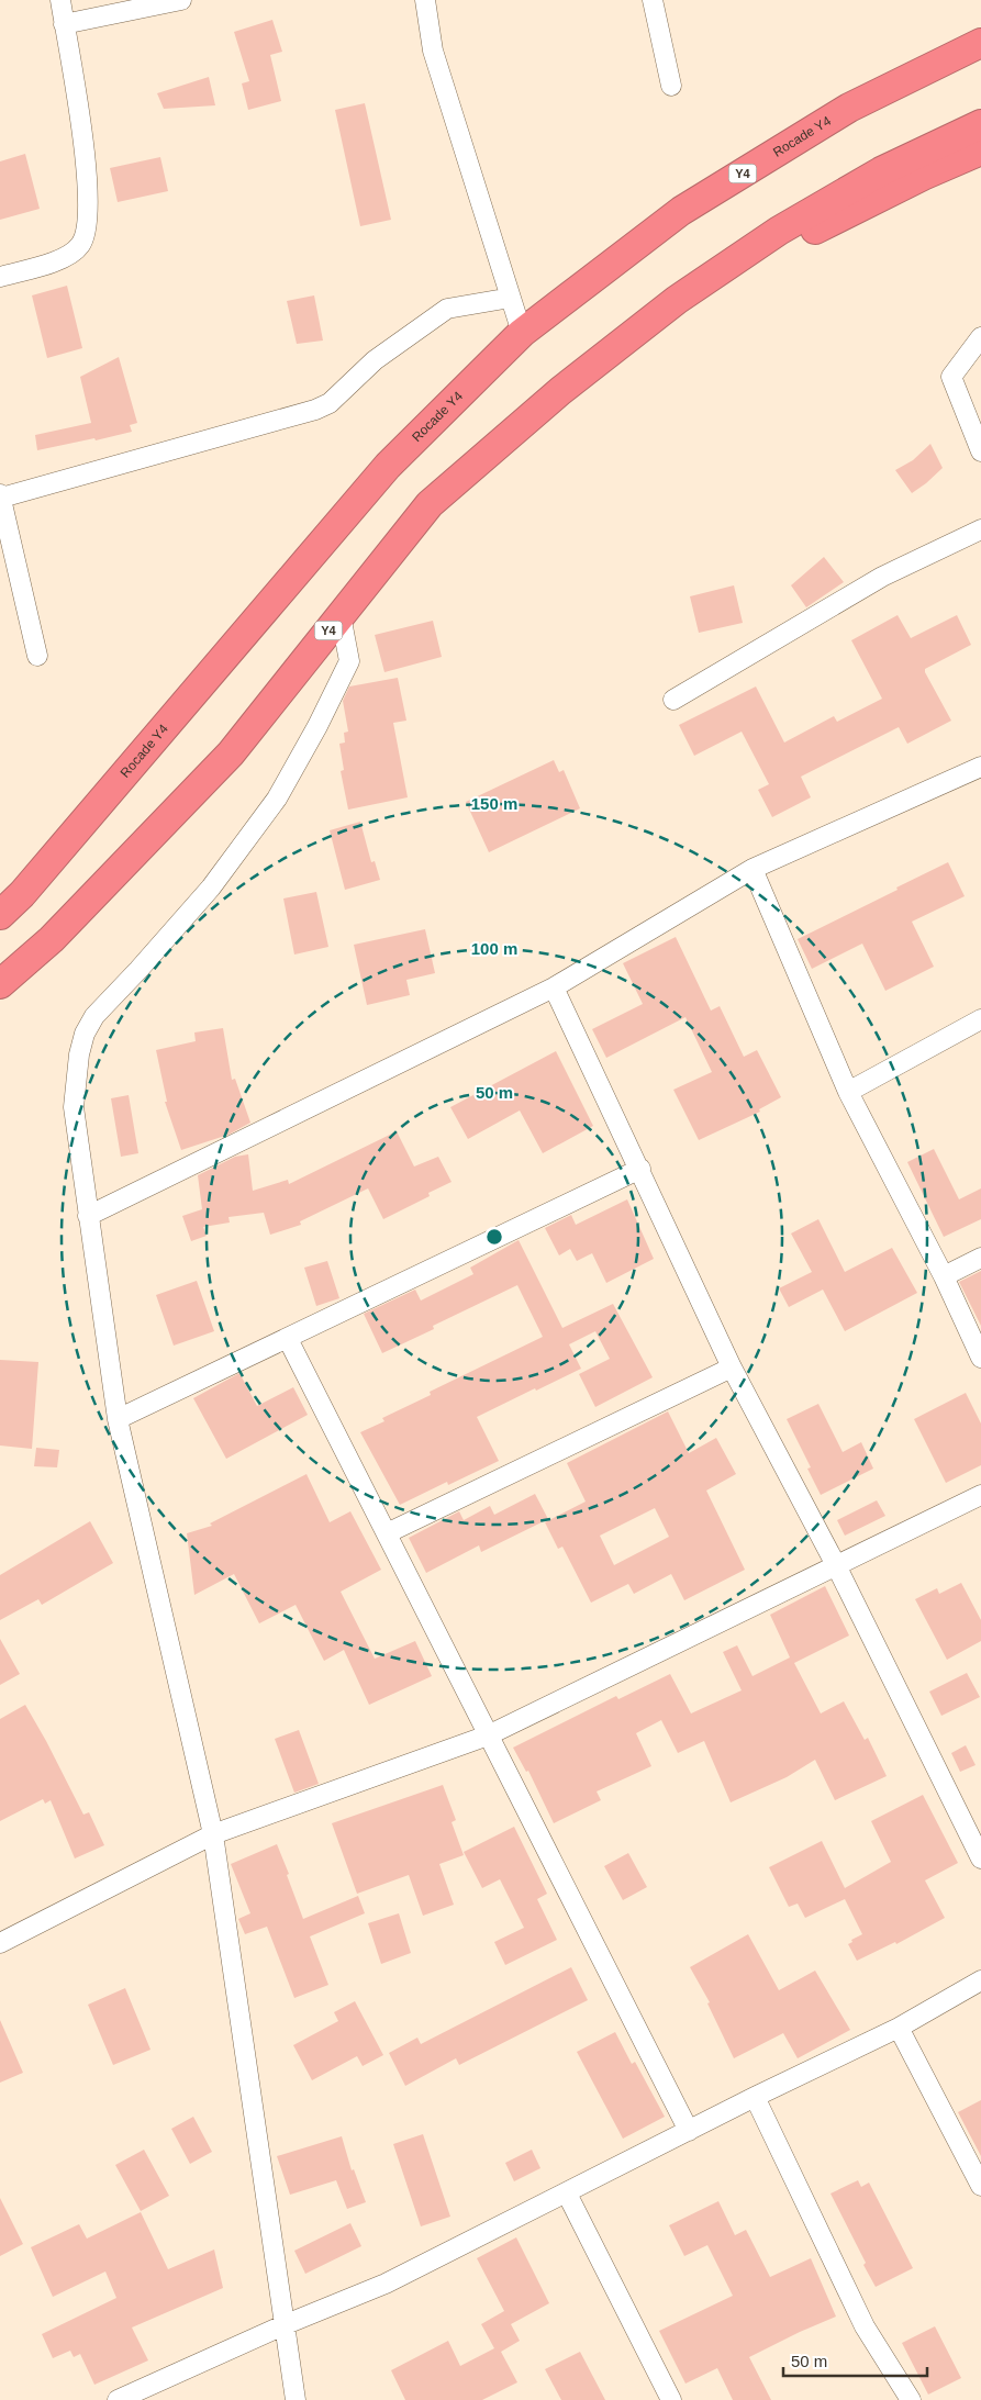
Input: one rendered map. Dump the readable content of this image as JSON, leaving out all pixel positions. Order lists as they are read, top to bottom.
{
  "streets": {
    "highway": ["Rocade Y4", "Y4"]
  },
  "scale_bar": "50 m",
  "rings": ["150 m", "100 m", "50 m"]
}
